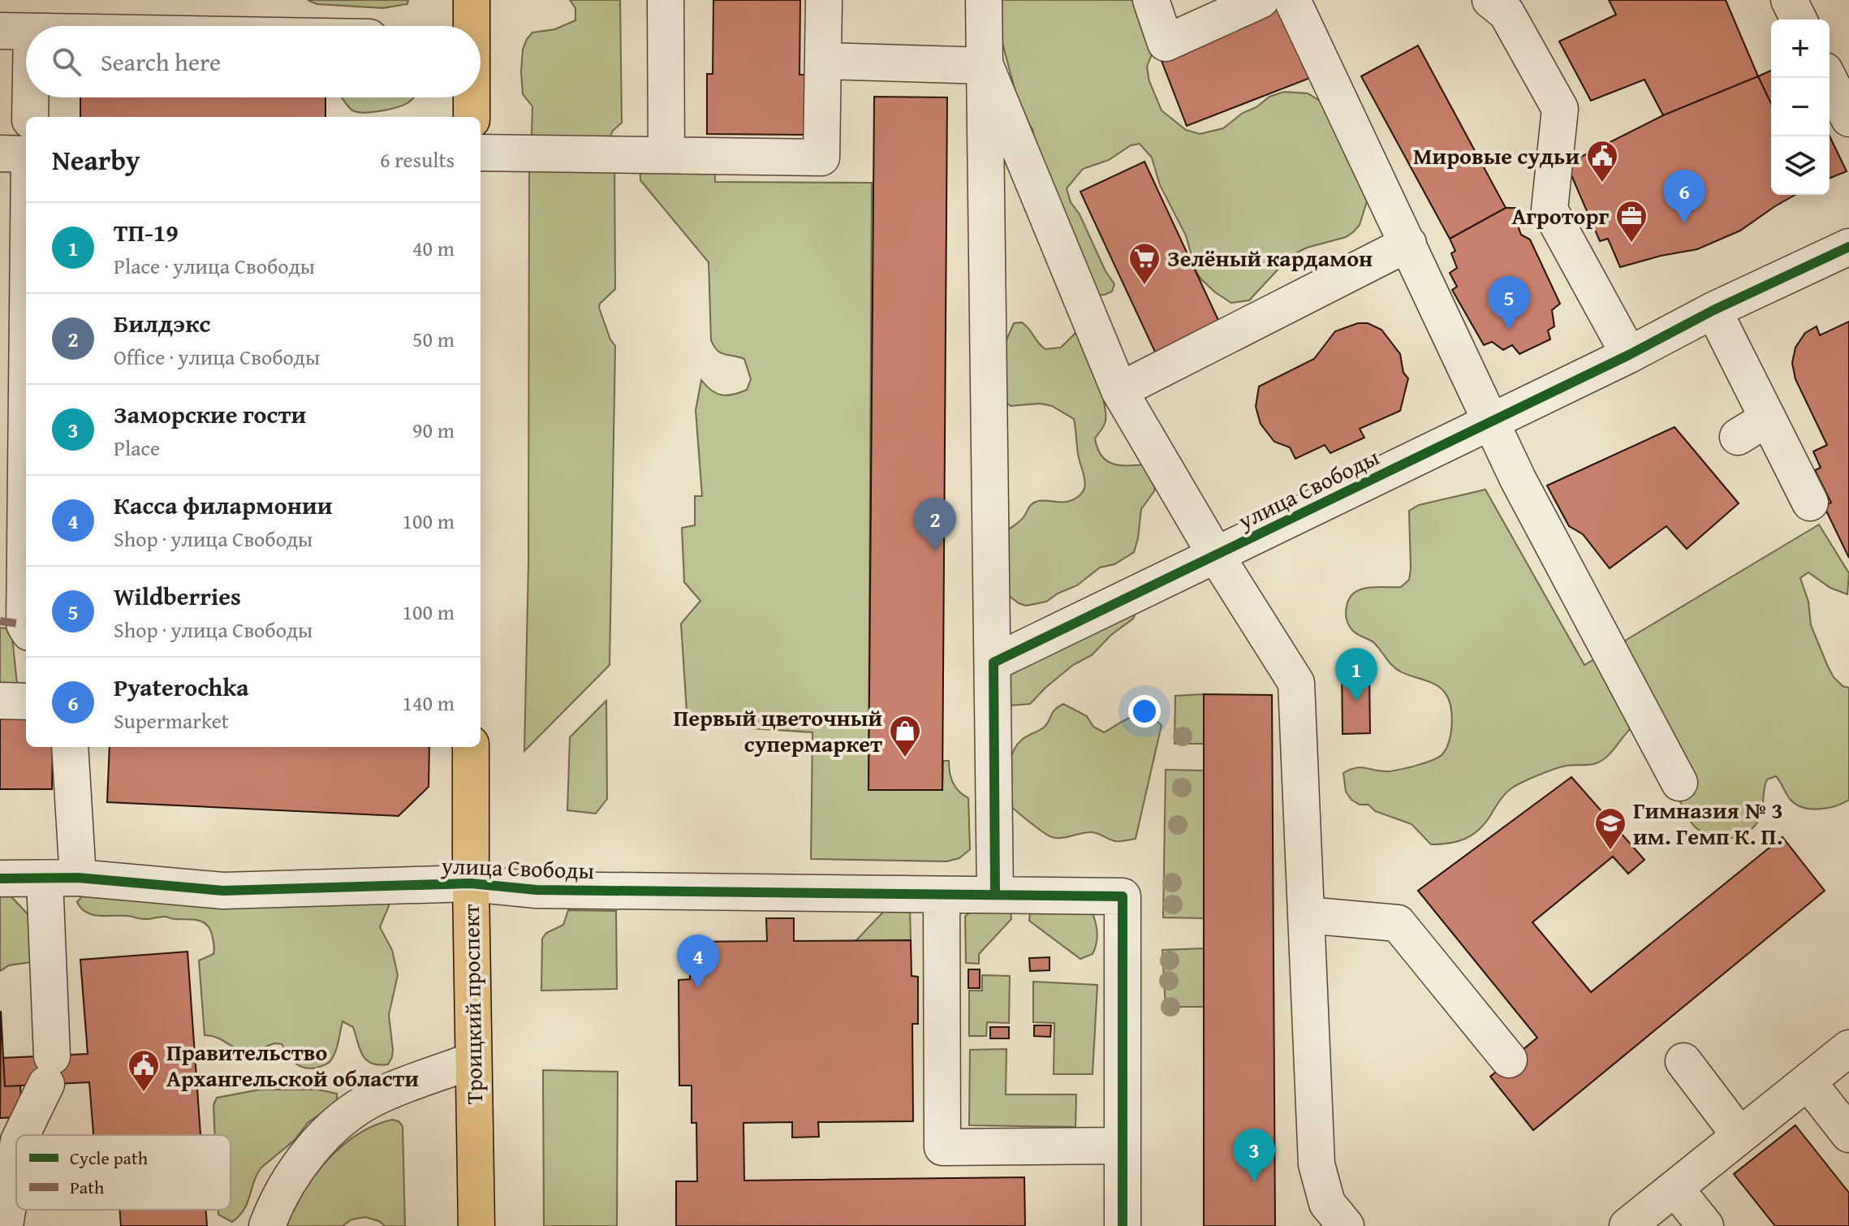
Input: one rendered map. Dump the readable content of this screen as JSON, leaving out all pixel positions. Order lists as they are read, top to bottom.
{
  "streets": {
    "main road": ["Троицкий проспект"],
    "street": ["улица Свободы"]
  },
  "crossings": [
    ["улица Свободы", "Троицкий проспект"]
  ],
  "places": {
    "public building": ["Мировые судьи", "Правительство Архангельской области"],
    "office": ["Агроторг"],
    "supermarket": ["Зелёный кардамон"],
    "shop": ["Первый цветочный супермаркет"],
    "school or university": ["Гимназия № 3 им. Гемп К. П."]
  },
  "legend": ["Cycle path", "Path"],
  "page": {
    "map_buttons": ["+", "−"],
    "search": "Search here",
    "heading": ["Nearby", "6 results"],
    "pins": [
      "6",
      "5",
      "2",
      "1",
      "4",
      "3"
    ],
    "list": [
      {
        "mark": "1",
        "name": "ТП-19",
        "note": "Place · улица Свободы",
        "value": "40 m"
      },
      {
        "mark": "2",
        "name": "Билдэкс",
        "note": "Office · улица Свободы",
        "value": "50 m"
      },
      {
        "mark": "3",
        "name": "Заморские гости",
        "note": "Place",
        "value": "90 m"
      },
      {
        "mark": "4",
        "name": "Касса филармонии",
        "note": "Shop · улица Свободы",
        "value": "100 m"
      },
      {
        "mark": "5",
        "name": "Wildberries",
        "note": "Shop · улица Свободы",
        "value": "100 m"
      },
      {
        "mark": "6",
        "name": "Pyaterochka",
        "note": "Supermarket",
        "value": "140 m"
      }
    ]
  }
}
